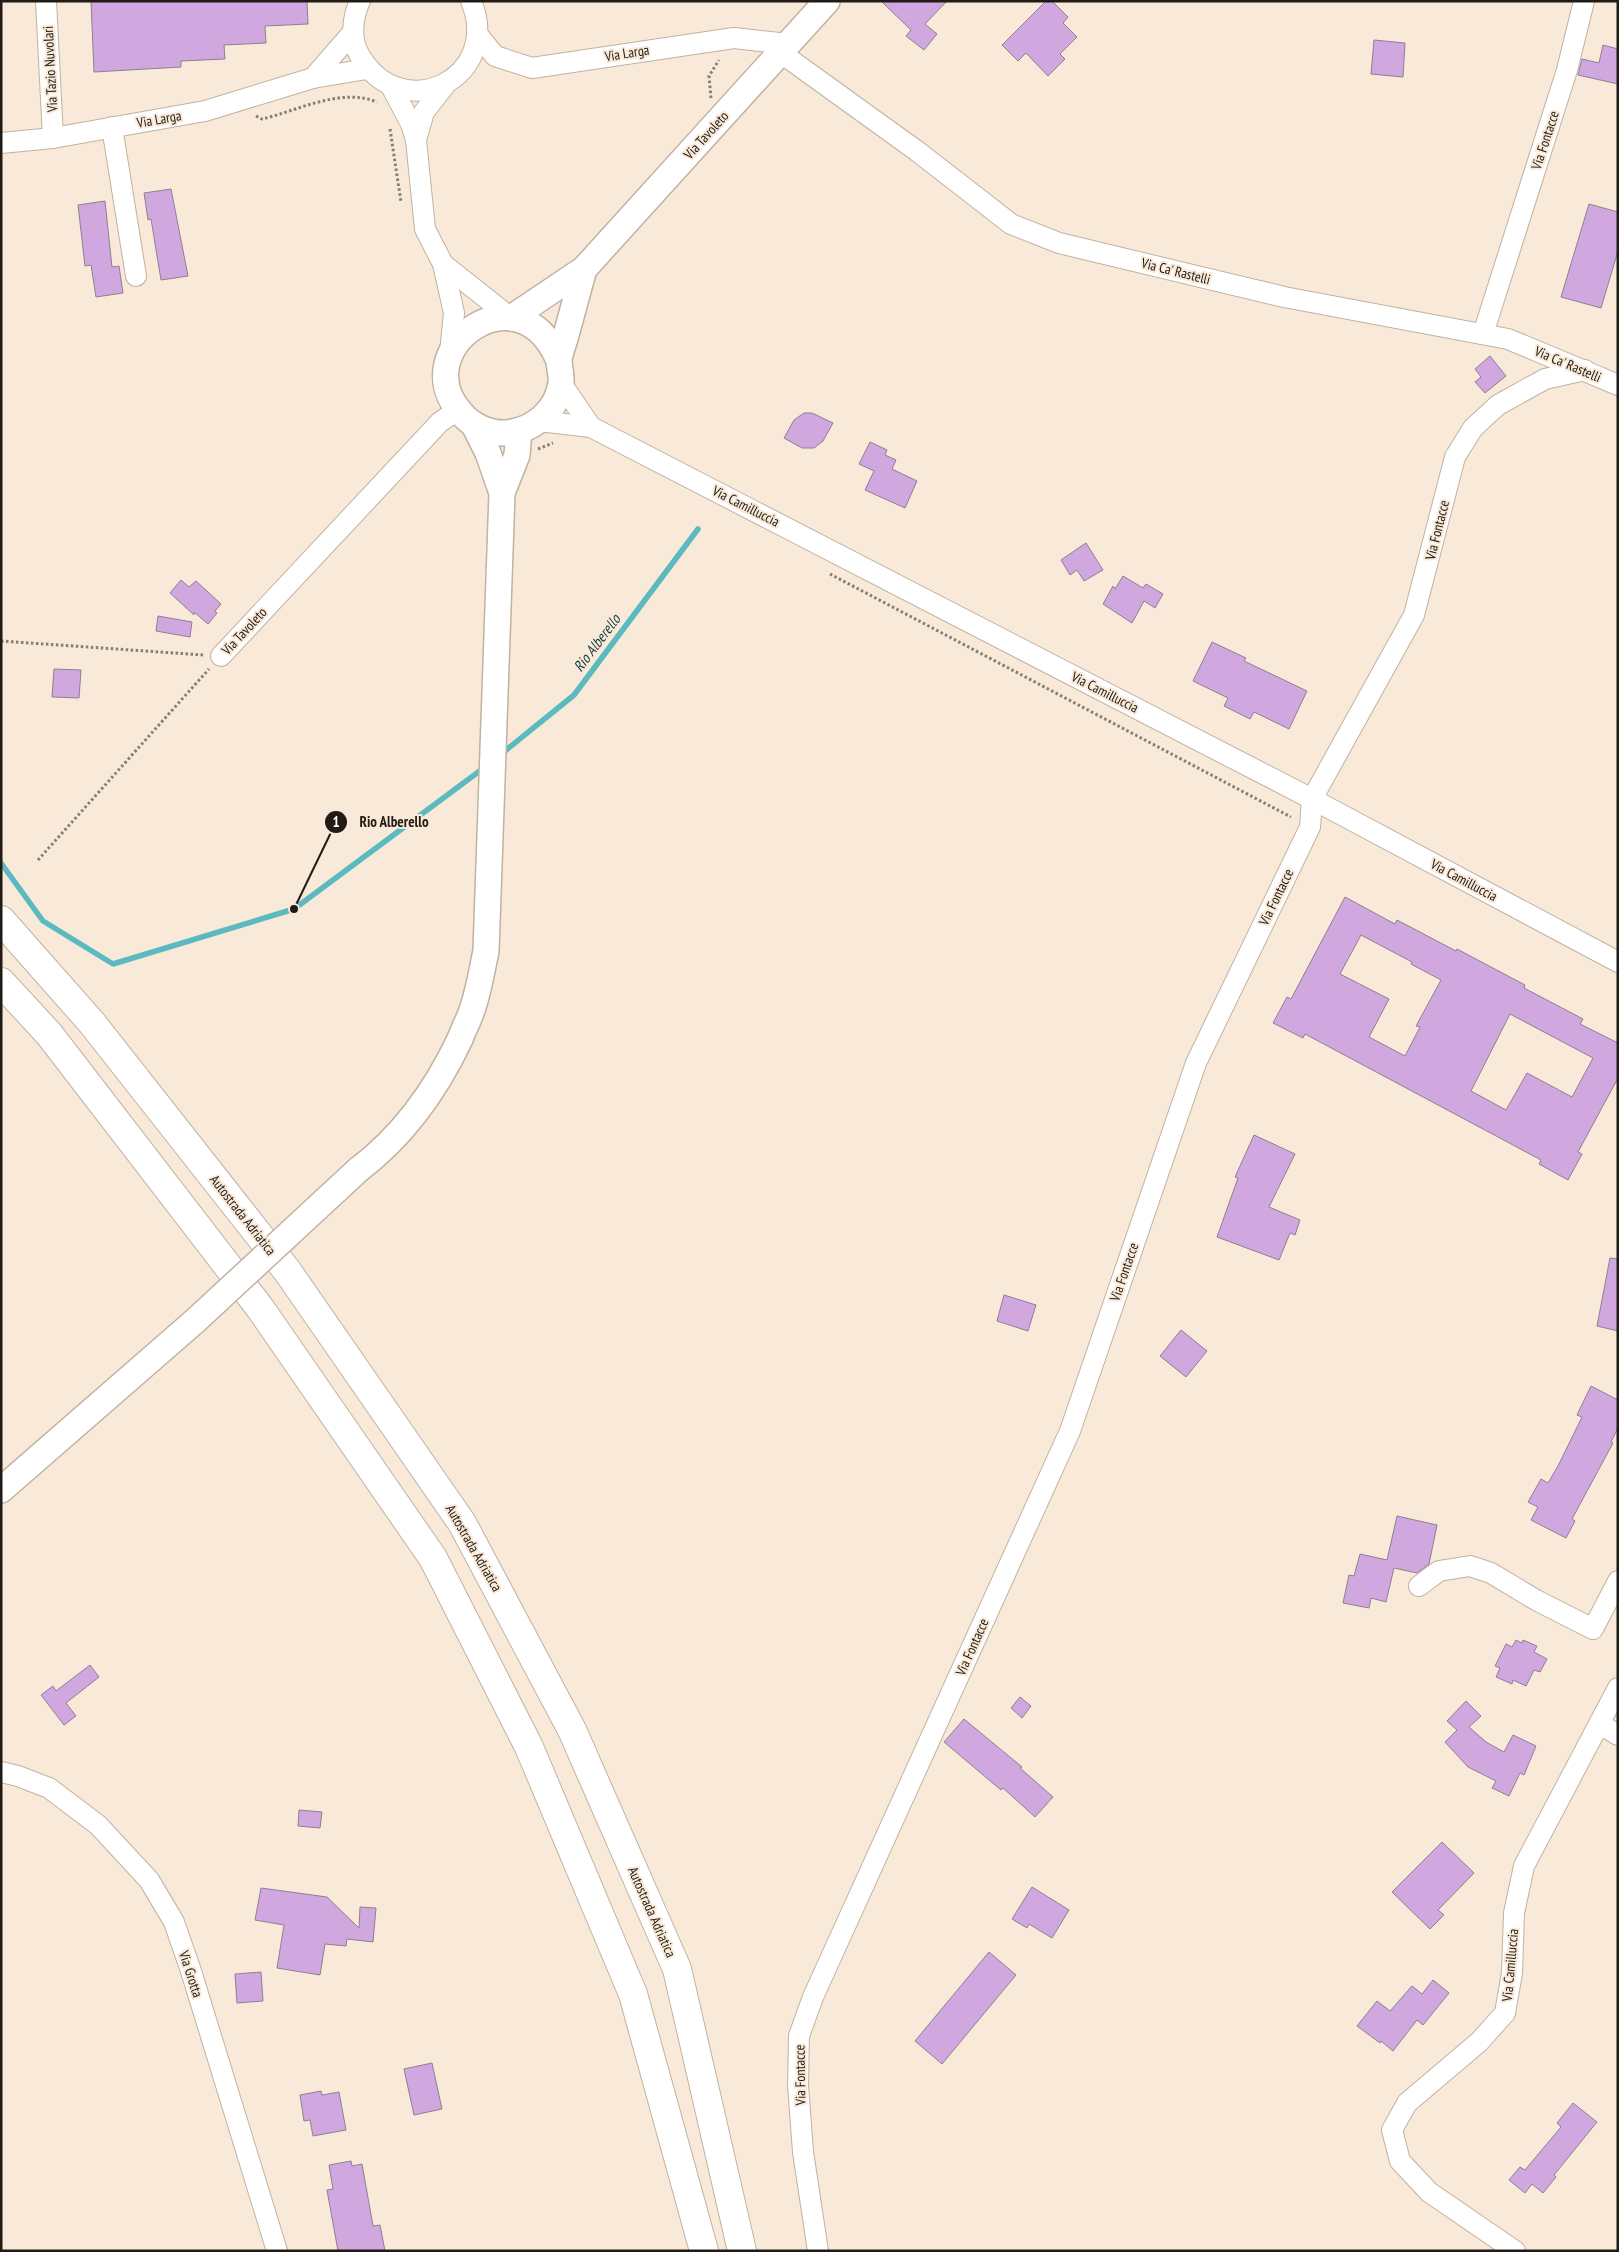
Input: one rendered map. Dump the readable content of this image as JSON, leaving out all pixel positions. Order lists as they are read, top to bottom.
{
  "streets": {
    "highway": ["Autostrada Adriatica"],
    "main road": ["Via Tavoleto"],
    "street": [
      "Via Larga",
      "Via Tazio Nuvolari",
      "Via Fontacce",
      "Via Ca' Rastelli",
      "Via Camilluccia",
      "Via Grotta"
    ]
  },
  "crossings": [
    ["Via Larga", "Via Tazio Nuvolari"],
    ["Via Larga", "Via Tavoleto"],
    ["Via Larga", "Via Ca' Rastelli"],
    ["Via Tavoleto", "Via Ca' Rastelli"],
    ["Via Tavoleto", "Via Camilluccia"],
    ["Via Fontacce", "Via Ca' Rastelli"],
    ["Via Fontacce", "Via Camilluccia"]
  ],
  "water": ["Rio Alberello"],
  "places": ["Rio Alberello"]
}
